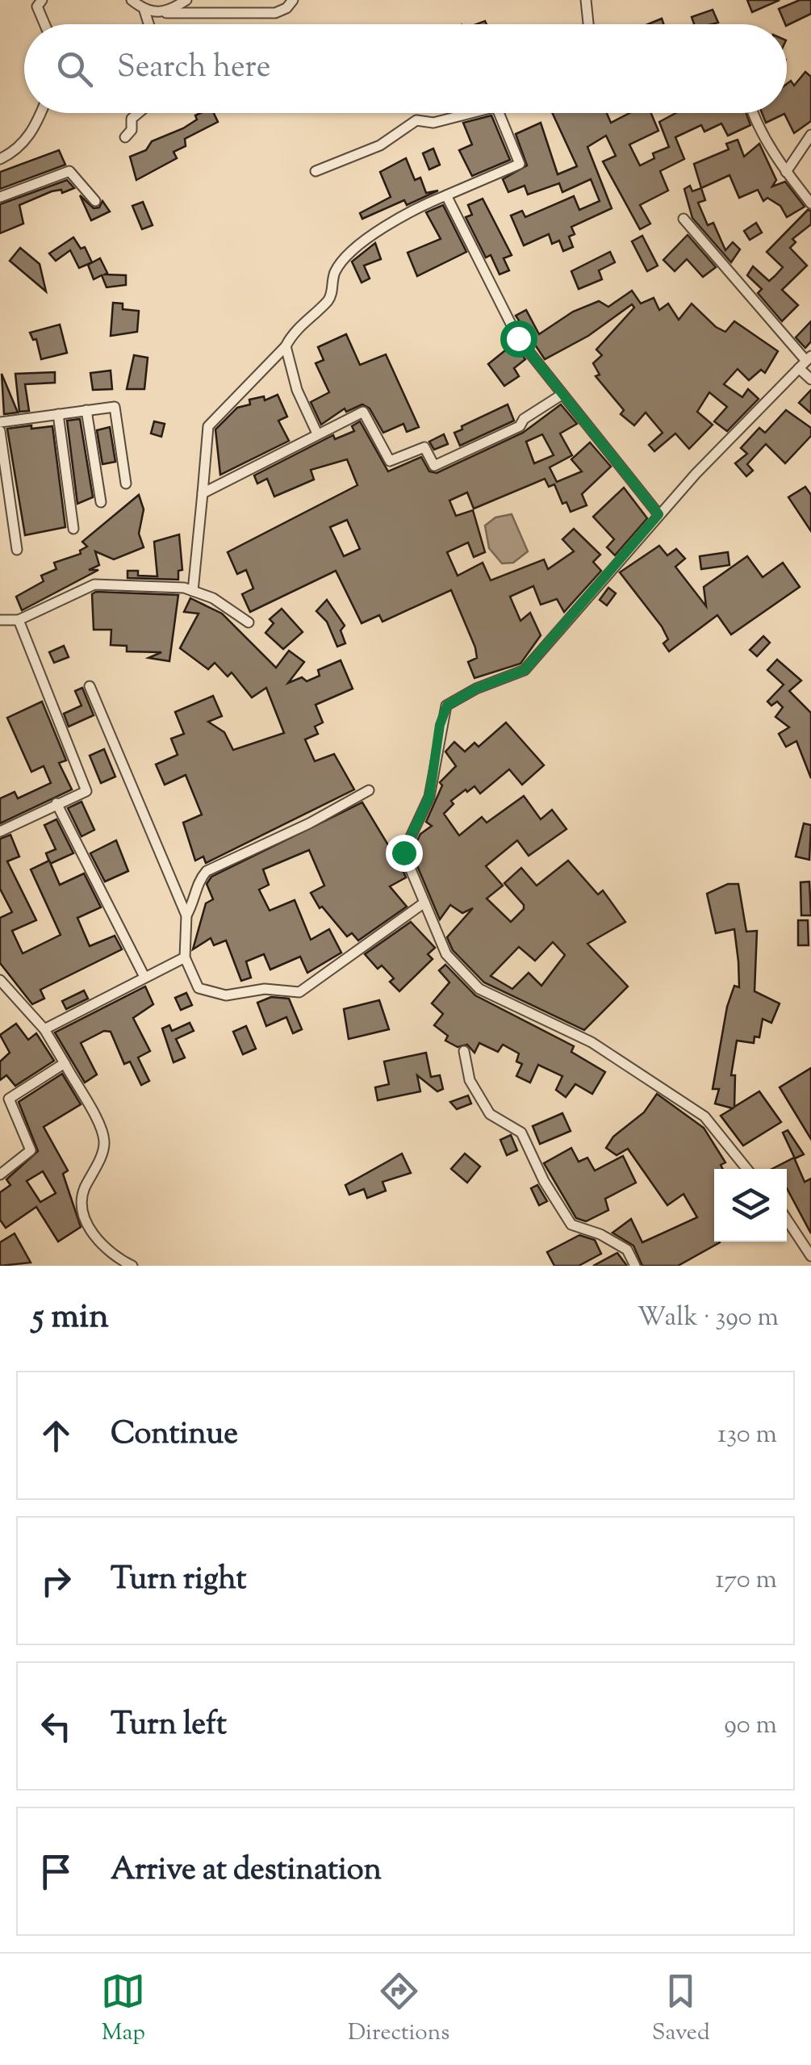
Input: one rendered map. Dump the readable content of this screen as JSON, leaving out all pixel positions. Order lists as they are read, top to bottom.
{
  "page": {
    "search": "Search here",
    "heading": ["5 min", "Walk · 390 m"],
    "list": [
      ["Continue", "130 m"],
      ["Turn right", "170 m"],
      ["Turn left", "90 m"],
      "Arrive at destination"
    ],
    "nav": ["Map", "Directions", "Saved"]
  }
}
